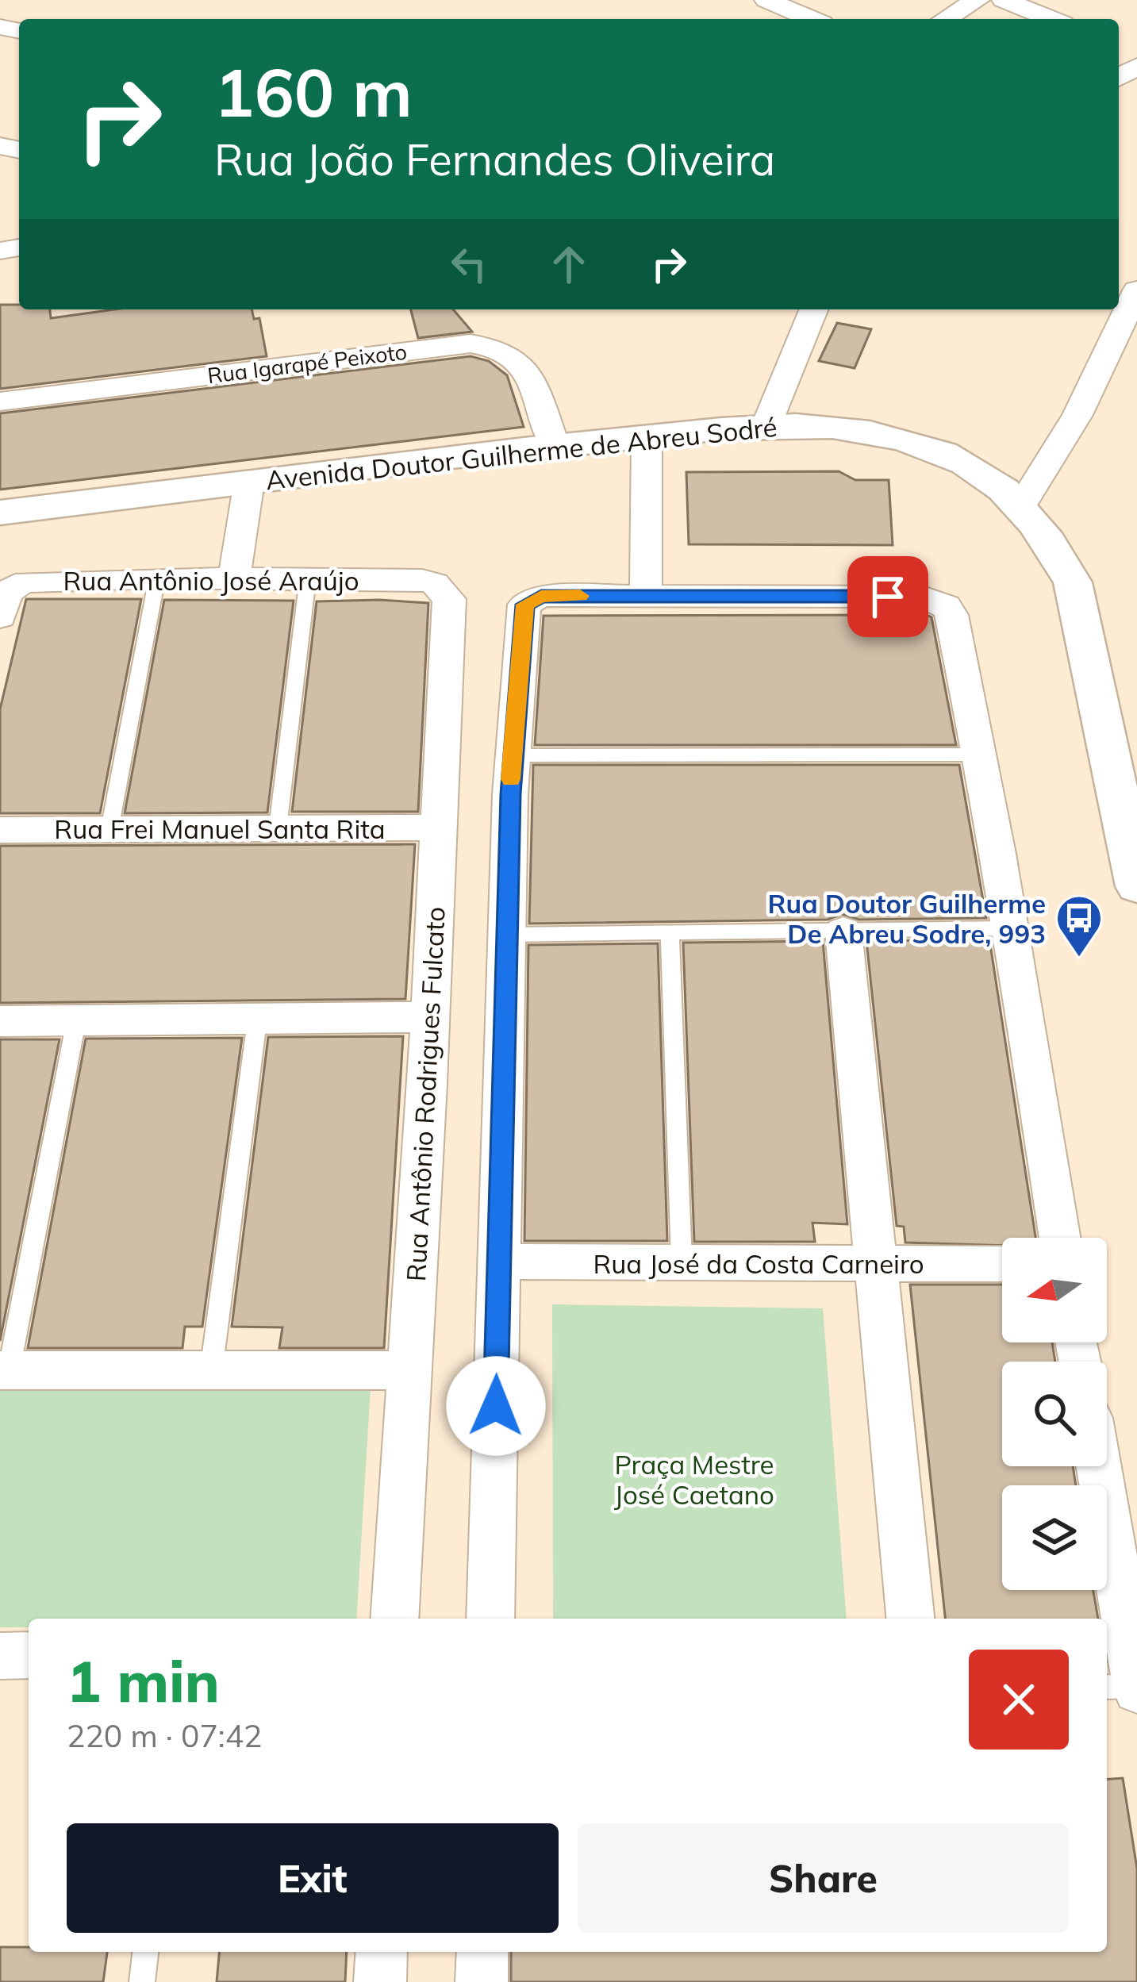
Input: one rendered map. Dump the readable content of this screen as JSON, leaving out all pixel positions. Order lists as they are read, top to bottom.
{
  "streets": {
    "street": [
      "Rua Igarapé Peixoto",
      "Avenida Doutor Guilherme de Abreu Sodré",
      "Rua Antônio José Araújo",
      "Rua Frei Manuel Santa Rita",
      "Rua Antônio Rodrigues Fulcato",
      "Rua José da Costa Carneiro"
    ]
  },
  "crossings": [
    ["Rua Igarapé Peixoto", "Avenida Doutor Guilherme de Abreu Sodré"],
    ["Rua Antônio José Araújo", "Rua Antônio Rodrigues Fulcato"],
    ["Rua Frei Manuel Santa Rita", "Rua Antônio Rodrigues Fulcato"]
  ],
  "parks": ["Praça Mestre José Caetano"],
  "places": {
    "bus stop": ["Rua Doutor Guilherme De Abreu Sodre, 993"]
  },
  "north": "left",
  "page": {
    "turn": ["160 m", "Rua João Fernandes Oliveira"],
    "heading": ["1 min", "220 m · 07:42"],
    "buttons": ["Exit", "Share"]
  }
}
